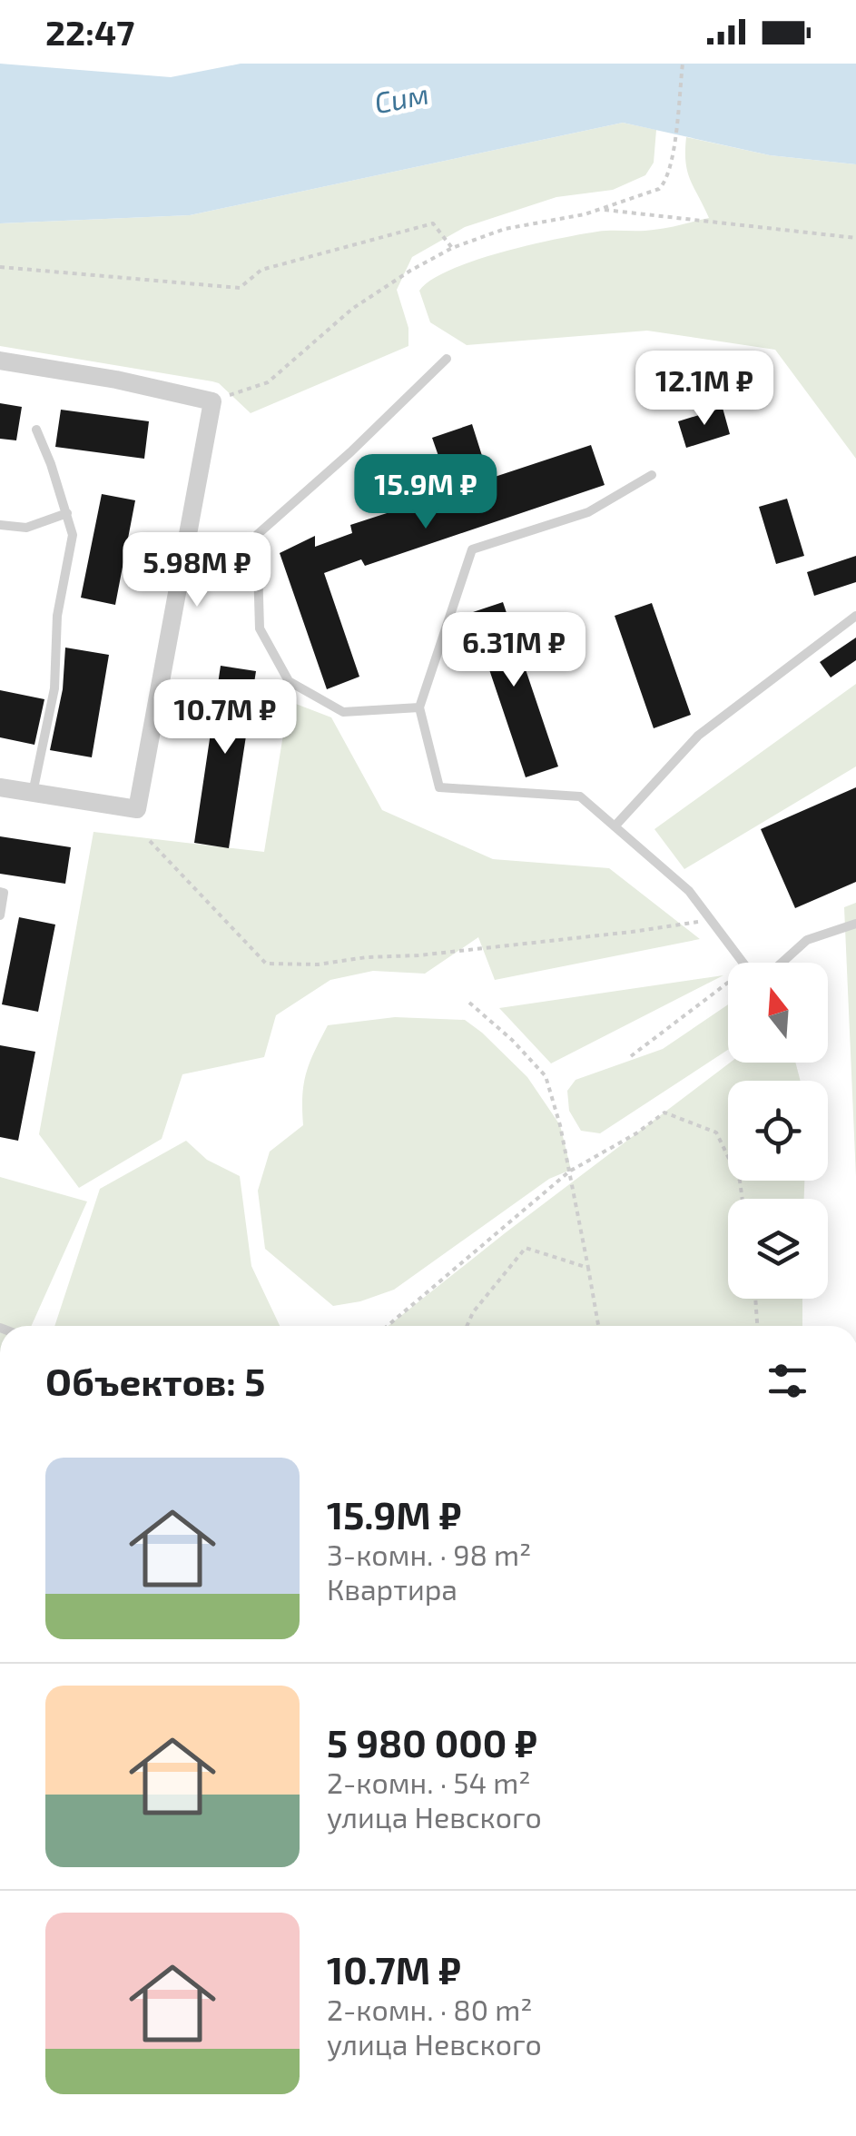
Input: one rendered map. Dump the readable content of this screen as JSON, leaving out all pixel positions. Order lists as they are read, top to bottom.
{
  "water": ["Сим"],
  "north": "top",
  "page": {
    "status": "22:47",
    "price": [
      "12.1M ₽",
      "15.9M ₽",
      "5.98M ₽",
      "6.31M ₽",
      "10.7M ₽"
    ],
    "heading": "Объектов: 5",
    "list": [
      {
        "name": "15.9M ₽",
        "note": "3-комн. · 98 m² · Квартира"
      },
      {
        "name": "5 980 000 ₽",
        "note": "2-комн. · 54 m² · улица Невского"
      },
      {
        "name": "10.7M ₽",
        "note": "2-комн. · 80 m² · улица Невского"
      }
    ]
  }
}
